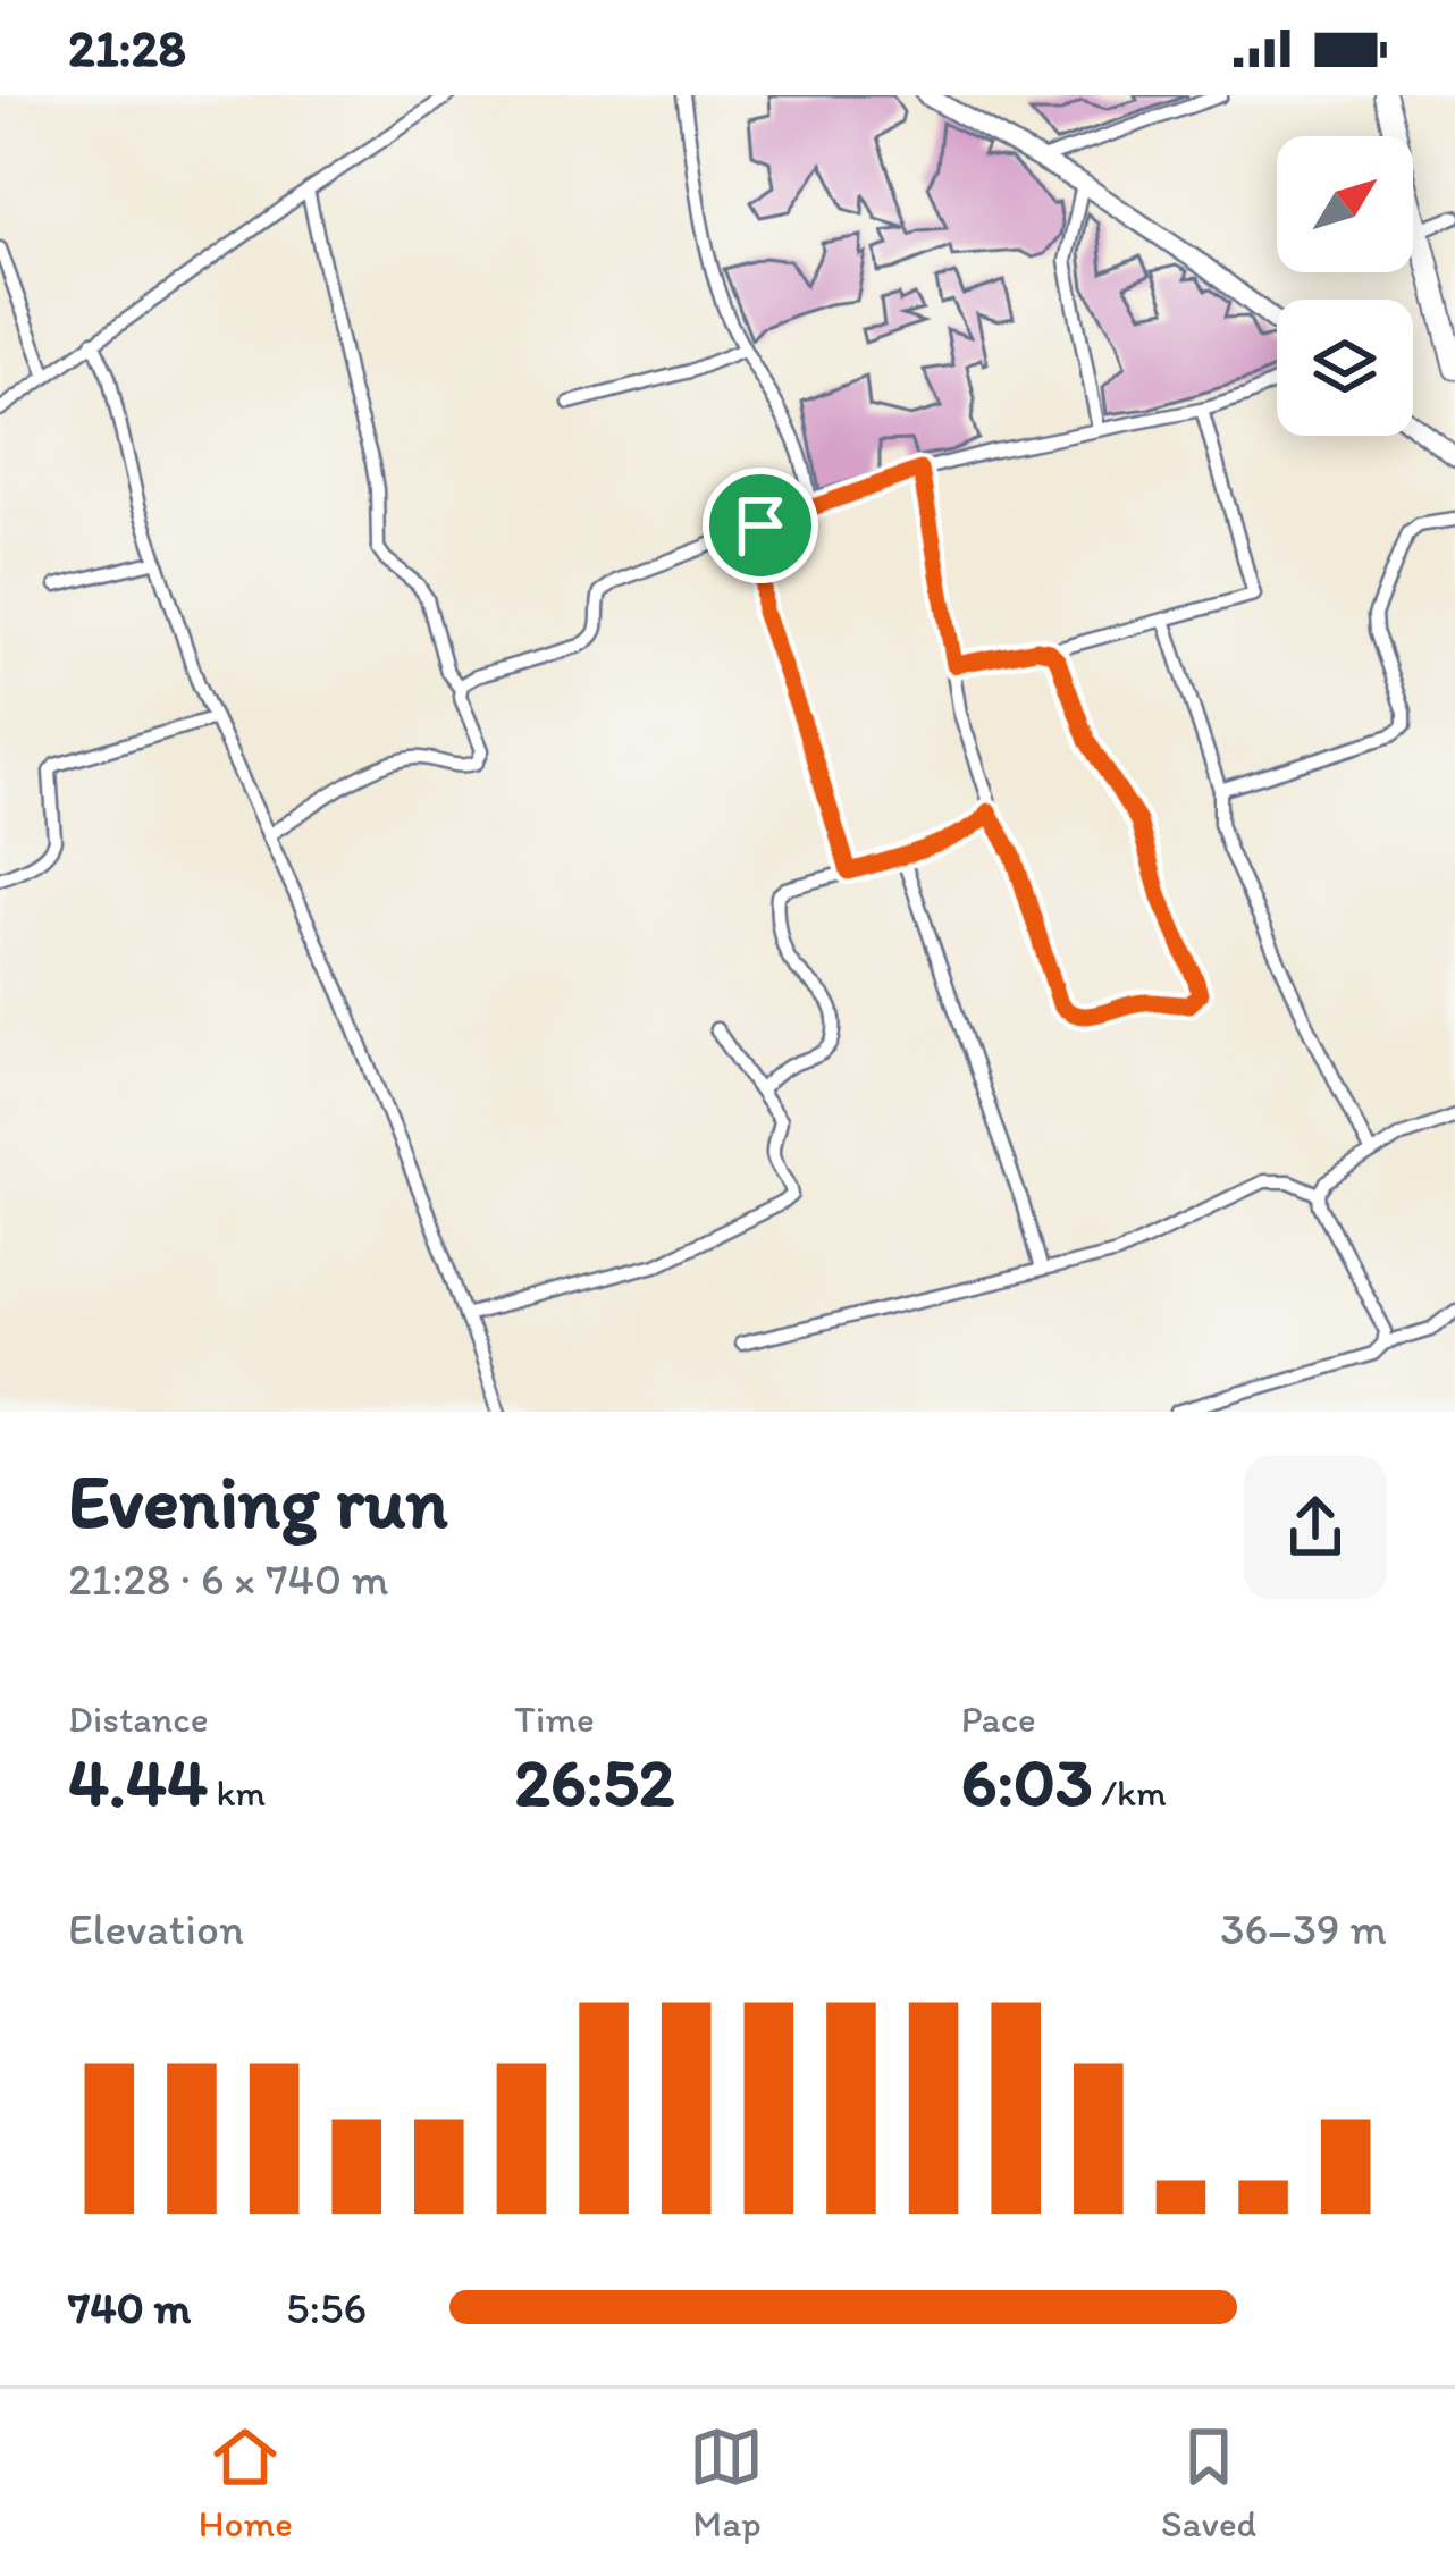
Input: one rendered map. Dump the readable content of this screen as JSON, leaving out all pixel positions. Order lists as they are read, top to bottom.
{
  "north": "top right",
  "page": {
    "status": "21:28",
    "heading": ["Evening run", "21:28 · 6 × 740 m"],
    "stats": [
      ["Distance", "4.44 km"],
      ["Time", "26:52"],
      ["Pace", "6:03 /km"]
    ],
    "chart": ["Elevation", "36–39 m"],
    "list": [
      {
        "name": "740 m",
        "note": "5:56"
      }
    ],
    "tabs": ["Home", "Map", "Saved"]
  }
}
